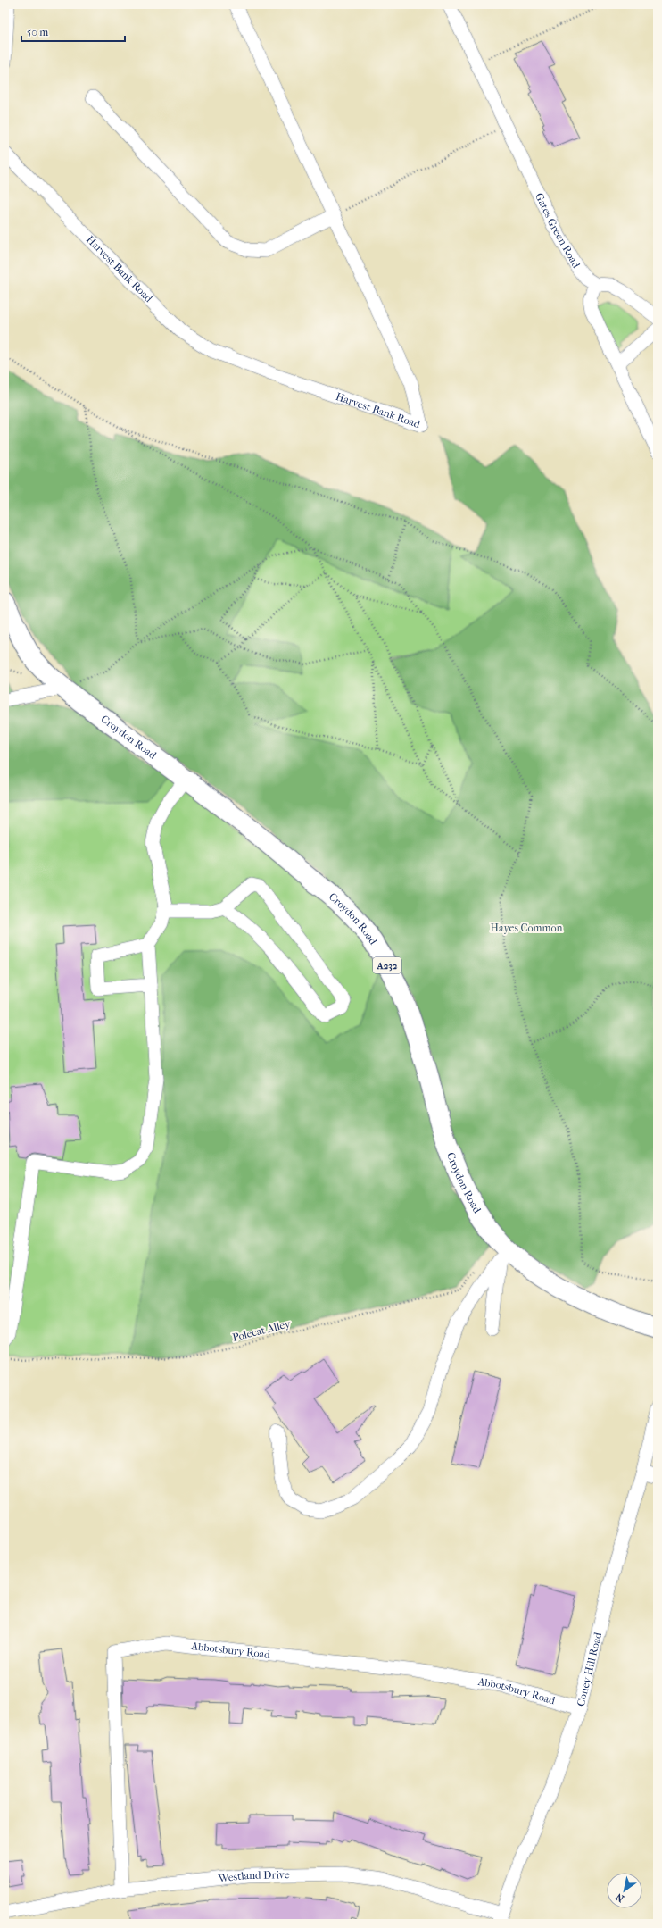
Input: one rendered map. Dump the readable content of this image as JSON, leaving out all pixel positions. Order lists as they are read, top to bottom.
{
  "streets": {
    "highway": ["Croydon Road", "A232"],
    "street": [
      "Gates Green Road",
      "Harvest Bank Road",
      "Abbotsbury Road",
      "Coney Hill Road",
      "Westland Drive"
    ],
    "path": ["Polecat Alley"]
  },
  "crossings": [
    ["Abbotsbury Road", "Coney Hill Road"],
    ["Abbotsbury Road", "Westland Drive"],
    ["Coney Hill Road", "Westland Drive"]
  ],
  "parks": ["Hayes Common"],
  "scale_bar": "50 m",
  "north": "bottom left"
}
